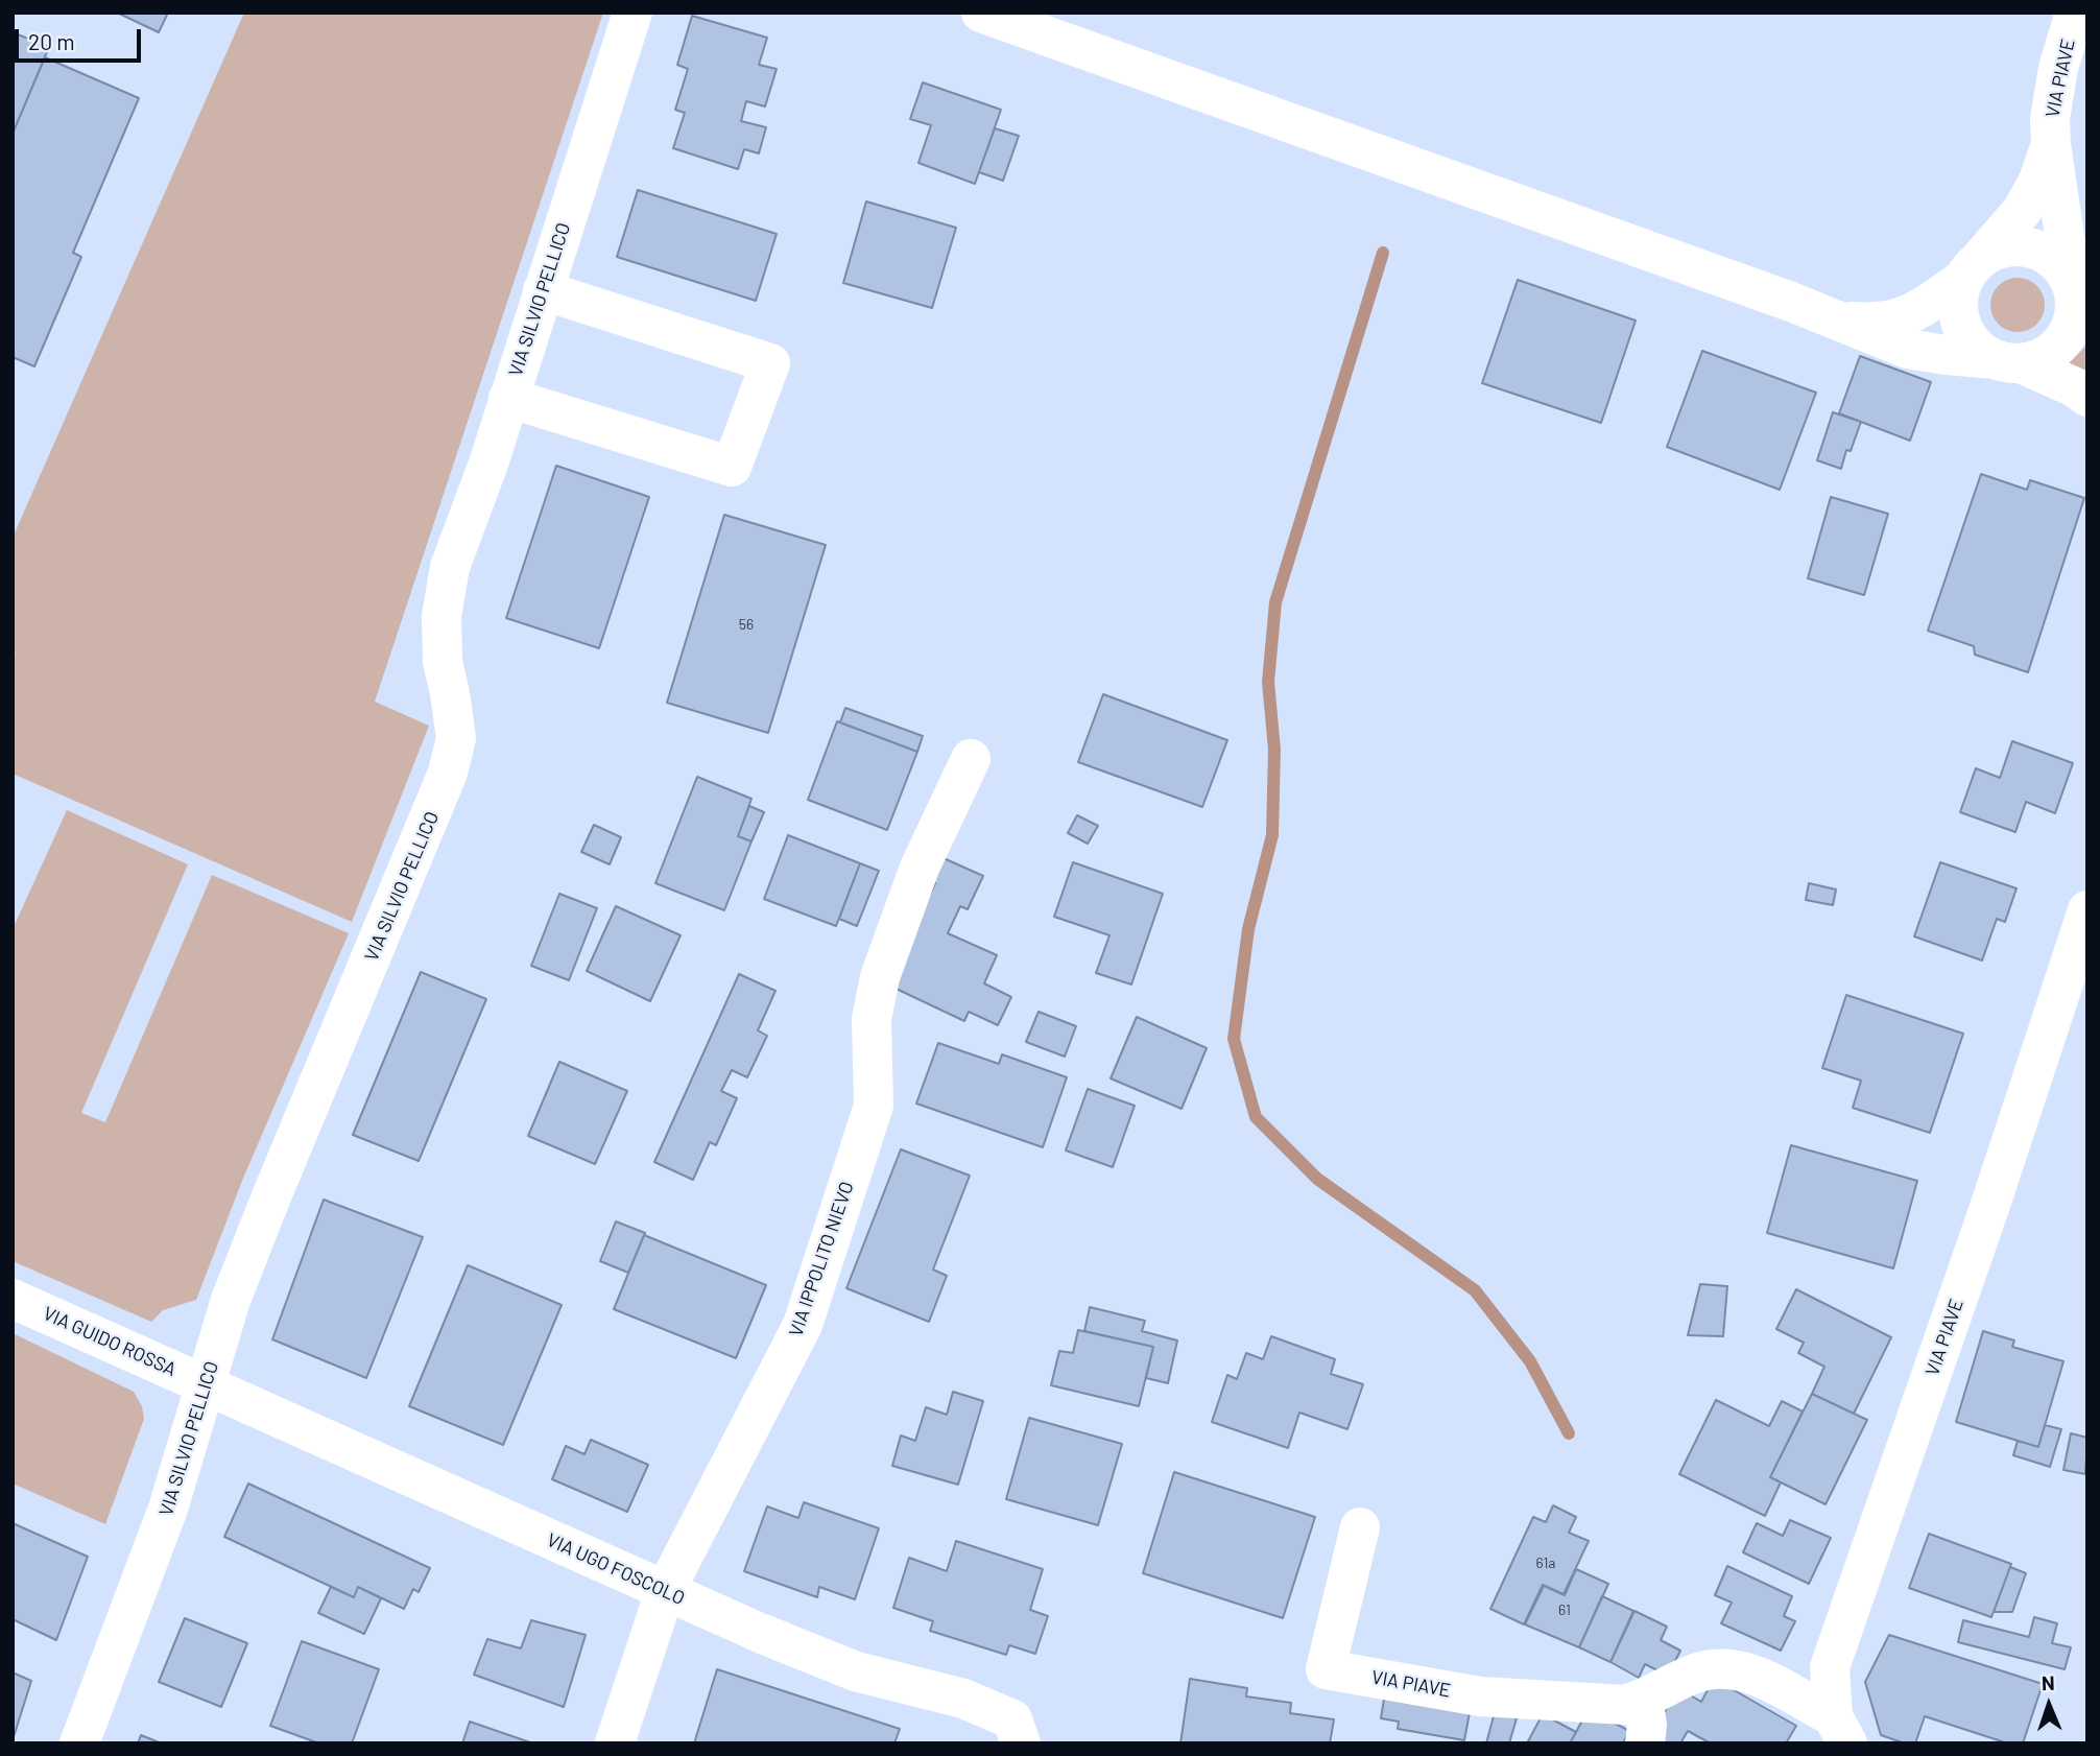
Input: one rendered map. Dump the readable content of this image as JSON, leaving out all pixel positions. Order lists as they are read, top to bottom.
{
  "streets": {
    "street": [
      "VIA PIAVE",
      "VIA SILVIO PELLICO",
      "VIA IPPOLITO NIEVO",
      "VIA GUIDO ROSSA",
      "VIA UGO FOSCOLO"
    ]
  },
  "crossings": [
    ["VIA SILVIO PELLICO", "VIA GUIDO ROSSA"],
    ["VIA SILVIO PELLICO", "VIA UGO FOSCOLO"],
    ["VIA IPPOLITO NIEVO", "VIA UGO FOSCOLO"],
    ["VIA GUIDO ROSSA", "VIA UGO FOSCOLO"]
  ],
  "house_numbers": ["56", "61a", "61"],
  "scale_bar": "20 m",
  "north": "top"
}
